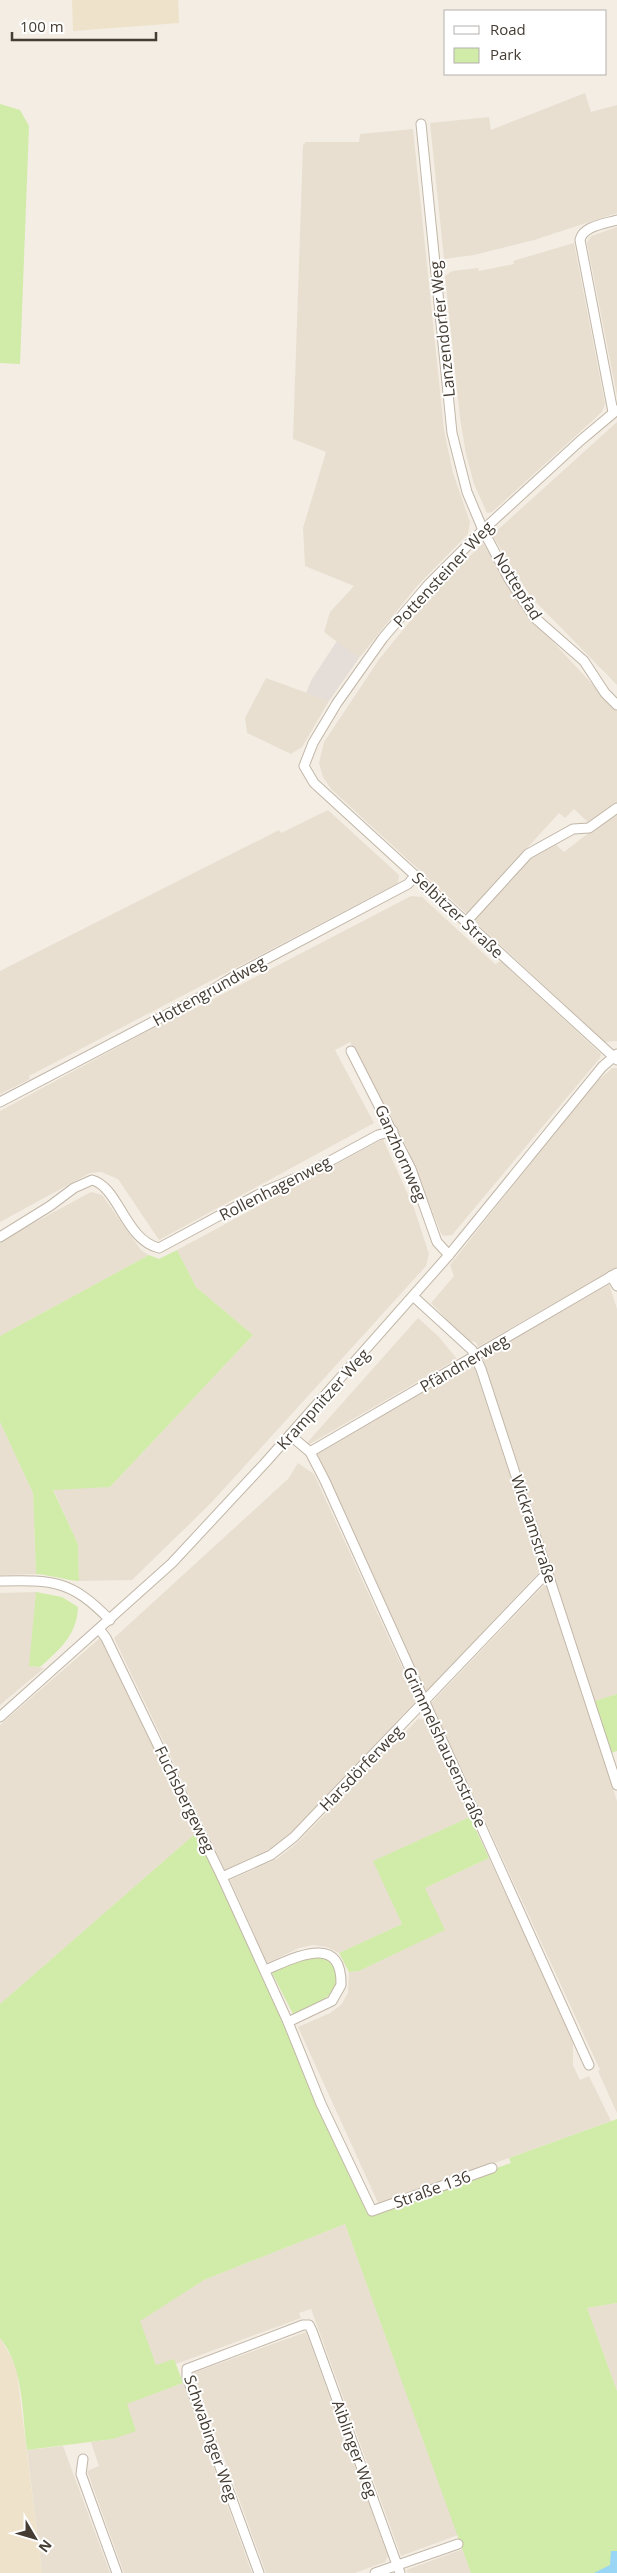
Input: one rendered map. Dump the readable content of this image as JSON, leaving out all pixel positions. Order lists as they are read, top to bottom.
{
  "streets": {
    "street": [
      "Lanzendorfer Weg",
      "Pottensteiner Weg",
      "Nottepfad",
      "Selbitzer Straße",
      "Hottengrundweg",
      "Ganzhornweg",
      "Rollenhagenweg",
      "Pfändnerweg",
      "Krampnitzer Weg",
      "Wickramstraße",
      "Grimmelshausenstraße",
      "Harsdörferweg",
      "Fuchsbergeweg",
      "Straße 136",
      "Schwabinger Weg",
      "Aiblinger Weg"
    ]
  },
  "crossings": [
    ["Lanzendorfer Weg", "Pottensteiner Weg"],
    ["Lanzendorfer Weg", "Nottepfad"],
    ["Pottensteiner Weg", "Nottepfad"],
    ["Pottensteiner Weg", "Selbitzer Straße"],
    ["Selbitzer Straße", "Hottengrundweg"],
    ["Selbitzer Straße", "Krampnitzer Weg"],
    ["Ganzhornweg", "Rollenhagenweg"],
    ["Ganzhornweg", "Krampnitzer Weg"],
    ["Pfändnerweg", "Wickramstraße"],
    ["Pfändnerweg", "Grimmelshausenstraße"],
    ["Krampnitzer Weg", "Wickramstraße"],
    ["Krampnitzer Weg", "Grimmelshausenstraße"],
    ["Krampnitzer Weg", "Fuchsbergeweg"],
    ["Wickramstraße", "Harsdörferweg"],
    ["Grimmelshausenstraße", "Harsdörferweg"],
    ["Harsdörferweg", "Fuchsbergeweg"],
    ["Fuchsbergeweg", "Straße 136"],
    ["Schwabinger Weg", "Aiblinger Weg"]
  ],
  "legend": ["Road", "Park"],
  "scale_bar": "100 m",
  "north": "bottom right"
}
